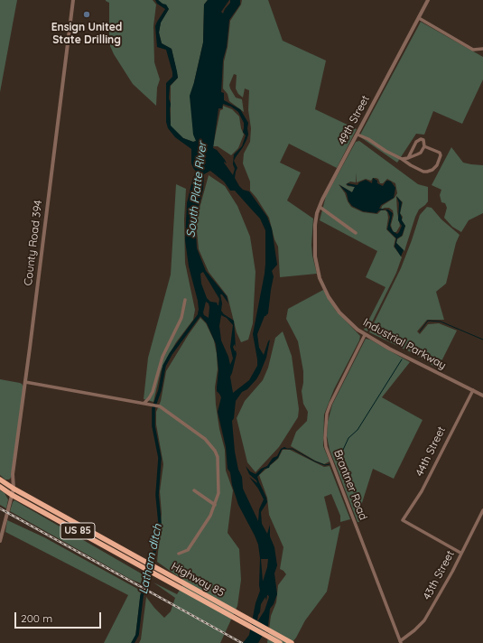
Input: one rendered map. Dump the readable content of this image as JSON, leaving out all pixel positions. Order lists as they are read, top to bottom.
{
  "streets": {
    "highway": ["US 85", "Highway 85"],
    "street": [
      "49th Street",
      "County Road 394",
      "Industrial Parkway",
      "44th Street",
      "Brantner Road",
      "43th Street"
    ]
  },
  "crossings": [
    ["49th Street", "Industrial Parkway"],
    ["County Road 394", "Highway 85"],
    ["Industrial Parkway", "44th Street"],
    ["Industrial Parkway", "Brantner Road"],
    ["44th Street", "43th Street"],
    ["Brantner Road", "43th Street"]
  ],
  "water": ["South Platte River", "Latham ditch"],
  "places": ["Ensign United State Drilling"],
  "scale_bar": "200 m"
}
